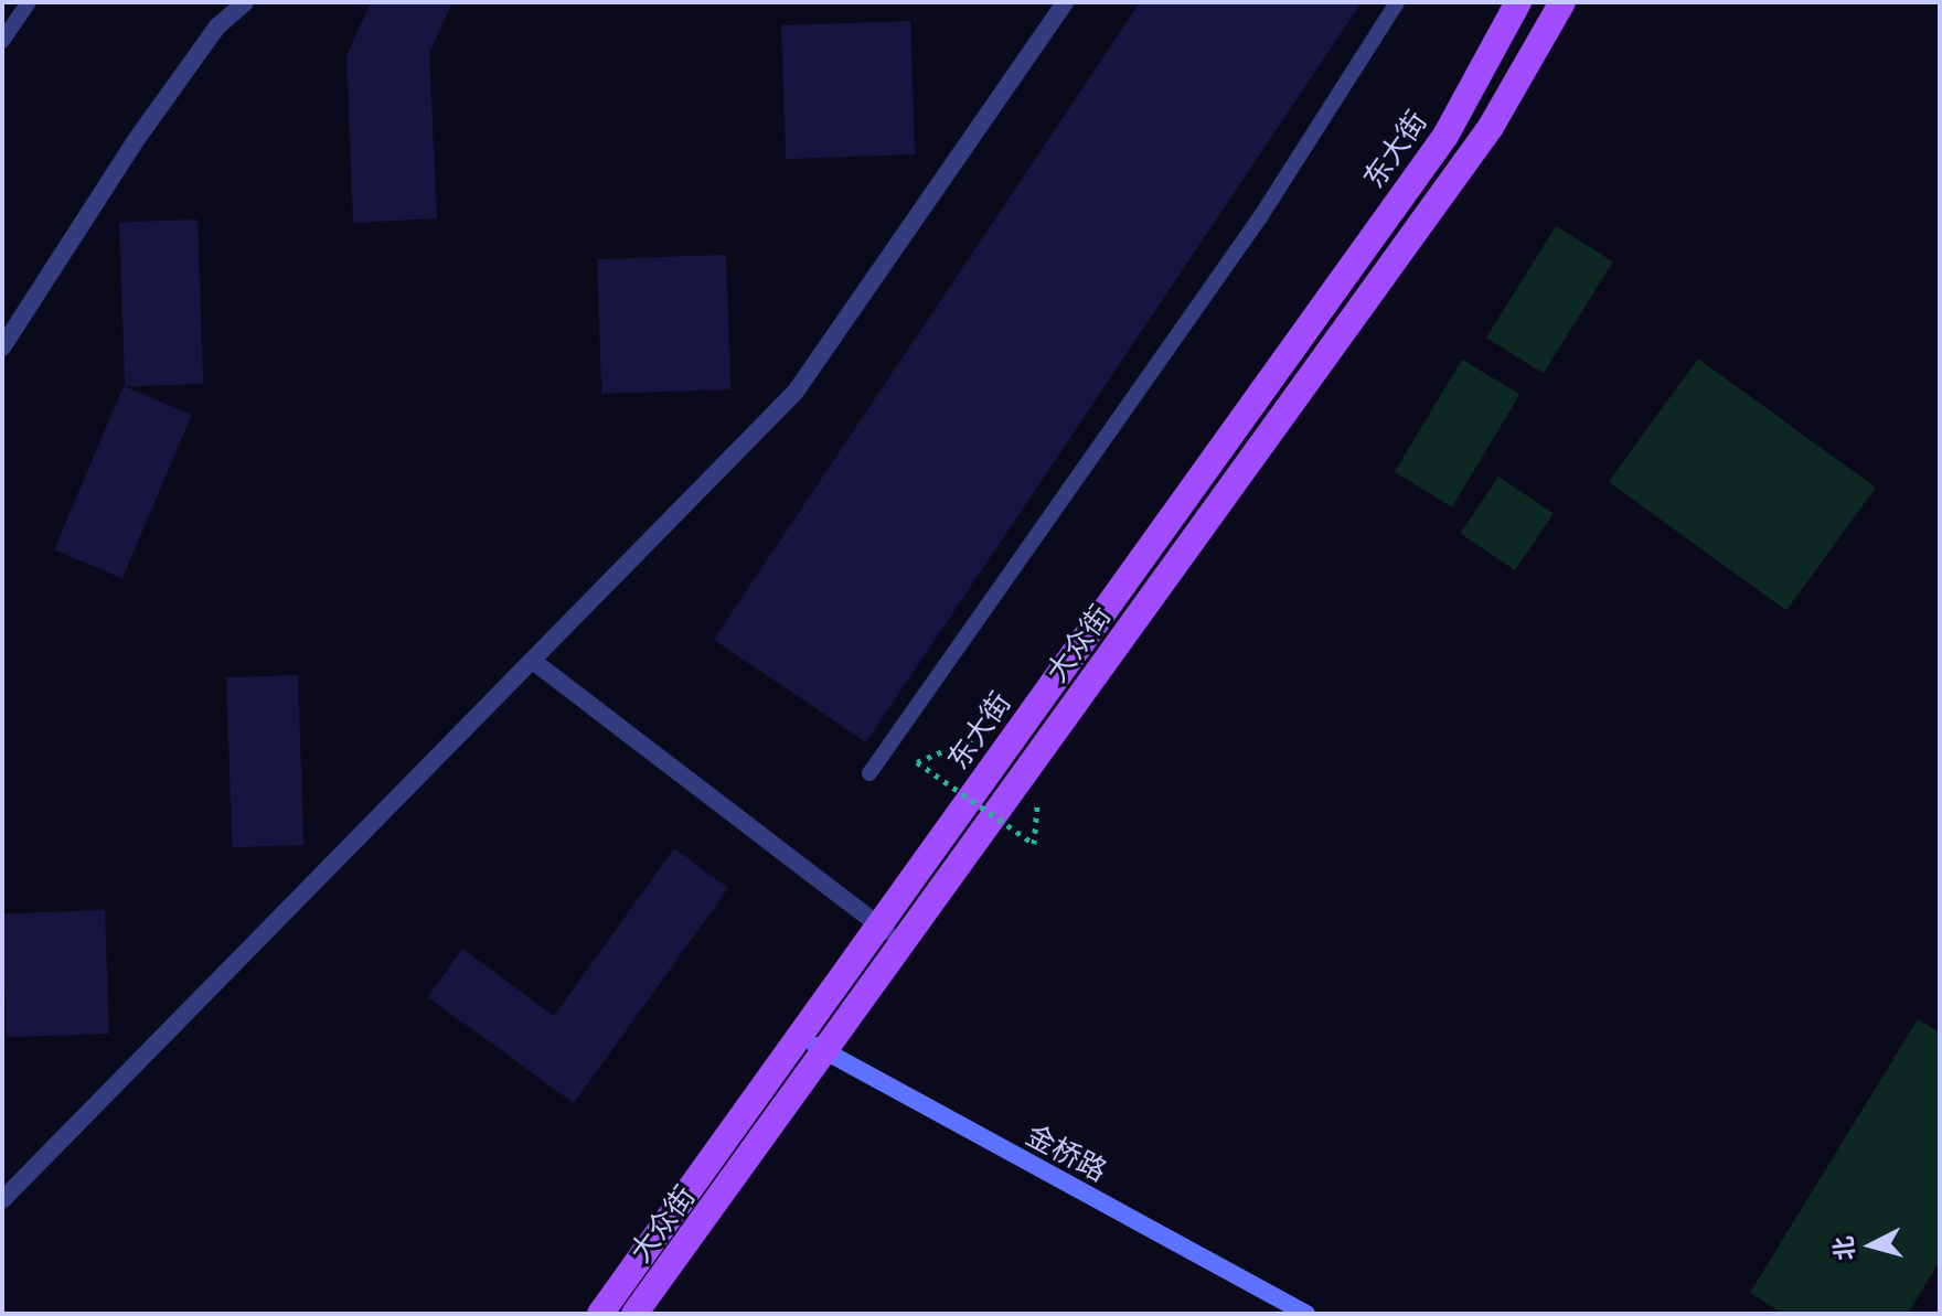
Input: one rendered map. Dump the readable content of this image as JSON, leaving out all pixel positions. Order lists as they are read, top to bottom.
{
  "streets": {
    "main road": ["东大街", "大众街"],
    "street": ["金桥路"]
  },
  "crossings": [
    ["东大街", "金桥路"],
    ["大众街", "金桥路"]
  ],
  "north": "left"
}
